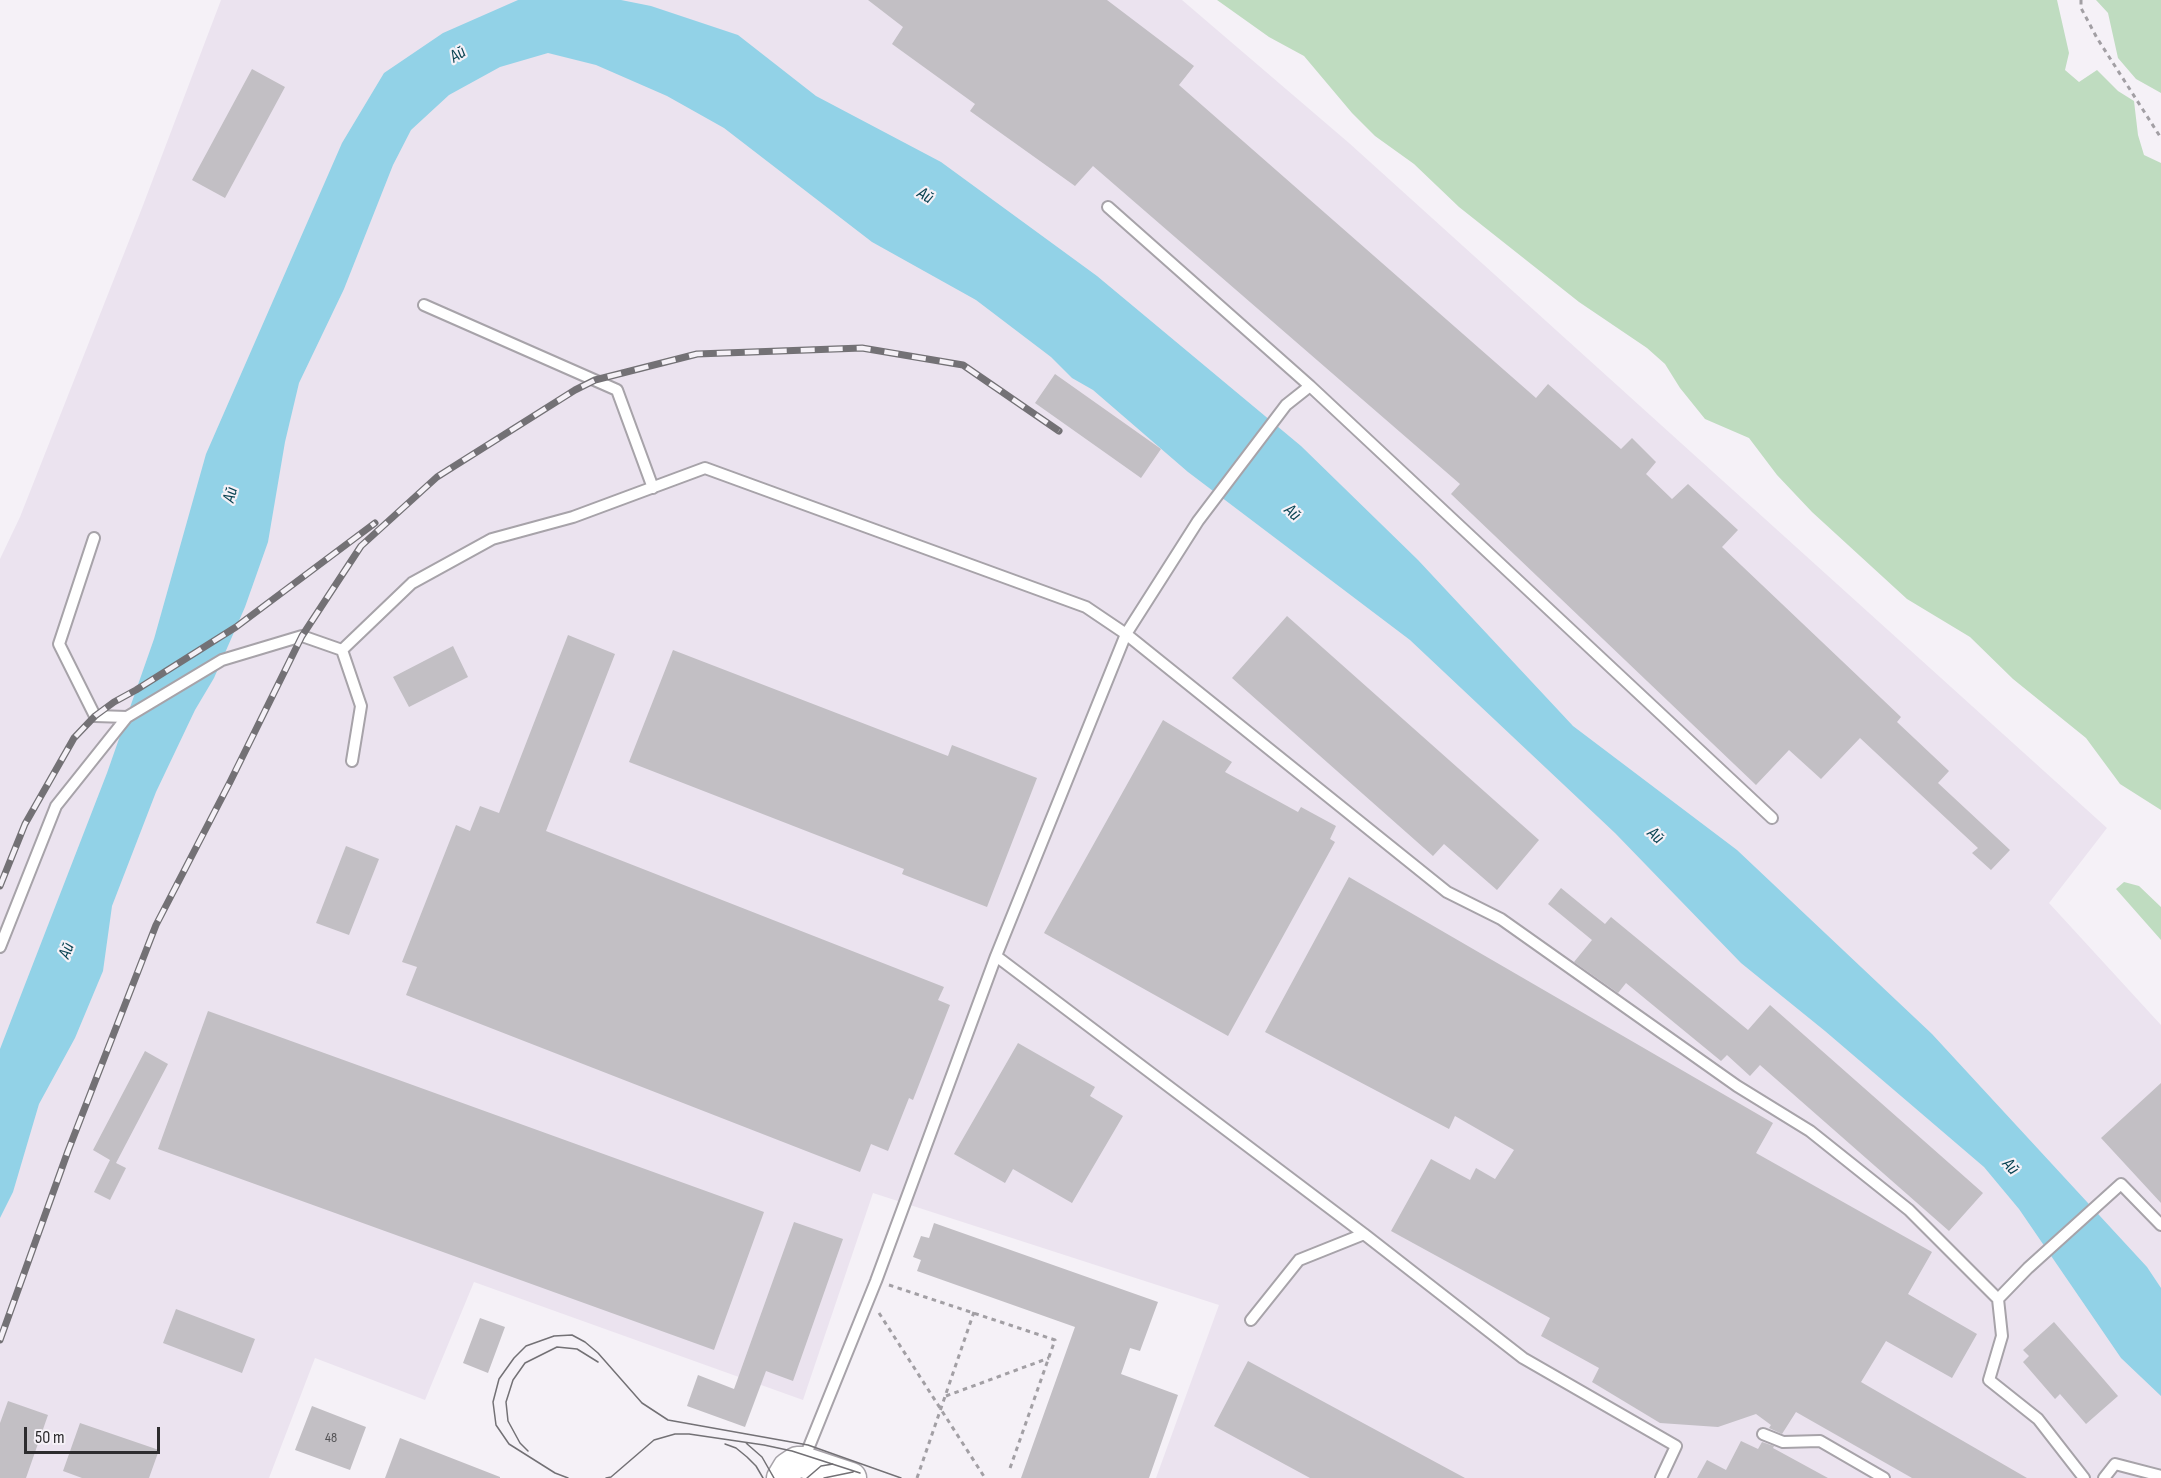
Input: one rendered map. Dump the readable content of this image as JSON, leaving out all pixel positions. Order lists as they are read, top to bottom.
{
  "water": ["Ай"],
  "house_numbers": ["48"],
  "scale_bar": "50 m"
}
